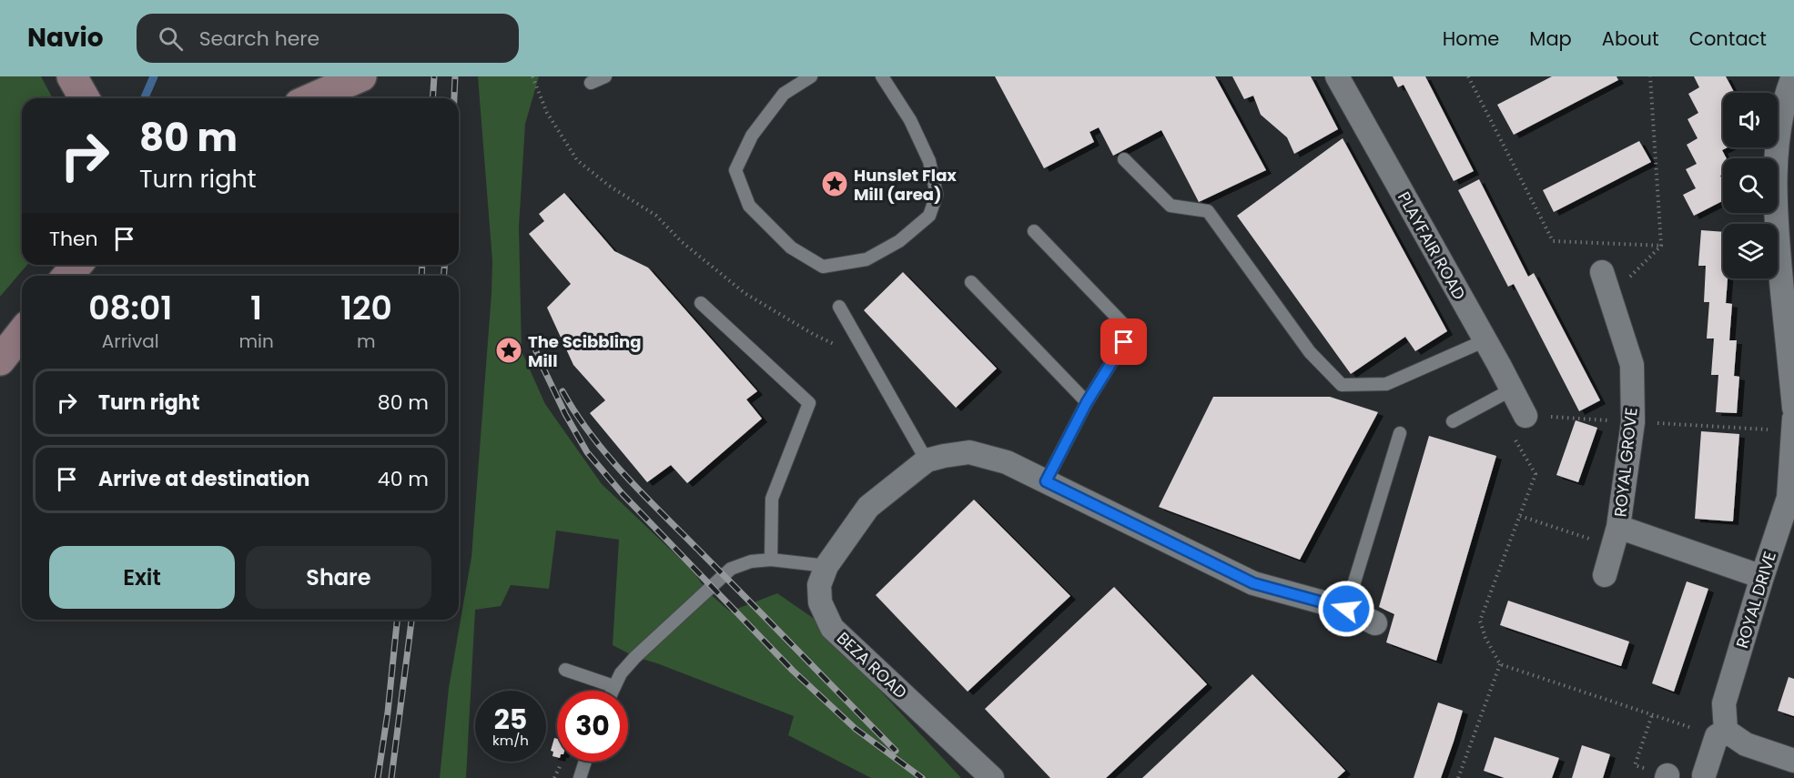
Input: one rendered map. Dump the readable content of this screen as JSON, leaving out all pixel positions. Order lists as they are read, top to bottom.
{
  "streets": {
    "street": [
      "PLAYFAIR ROAD",
      "ROYAL GROVE",
      "ROYAL DRIVE",
      "BEZA ROAD"
    ]
  },
  "crossings": [
    ["ROYAL GROVE", "ROYAL DRIVE"]
  ],
  "places": {
    "place": ["Hunslet Flax Mill (area)", "The Scibbling Mill"]
  },
  "page": {
    "header": "Navio",
    "search": "Search here",
    "nav": [
      "Home",
      "Map",
      "About",
      "Contact"
    ],
    "turn": ["80 m", "Turn right"],
    "then": "Then",
    "eta": [
      "08:01",
      "Arrival",
      "1",
      "min",
      "120",
      "m"
    ],
    "list": [
      {
        "name": "Turn right",
        "value": "80 m"
      },
      {
        "name": "Arrive at destination",
        "value": "40 m"
      }
    ],
    "buttons": ["Exit", "Share"],
    "speed": "25 km/h",
    "limit": "30"
  }
}
